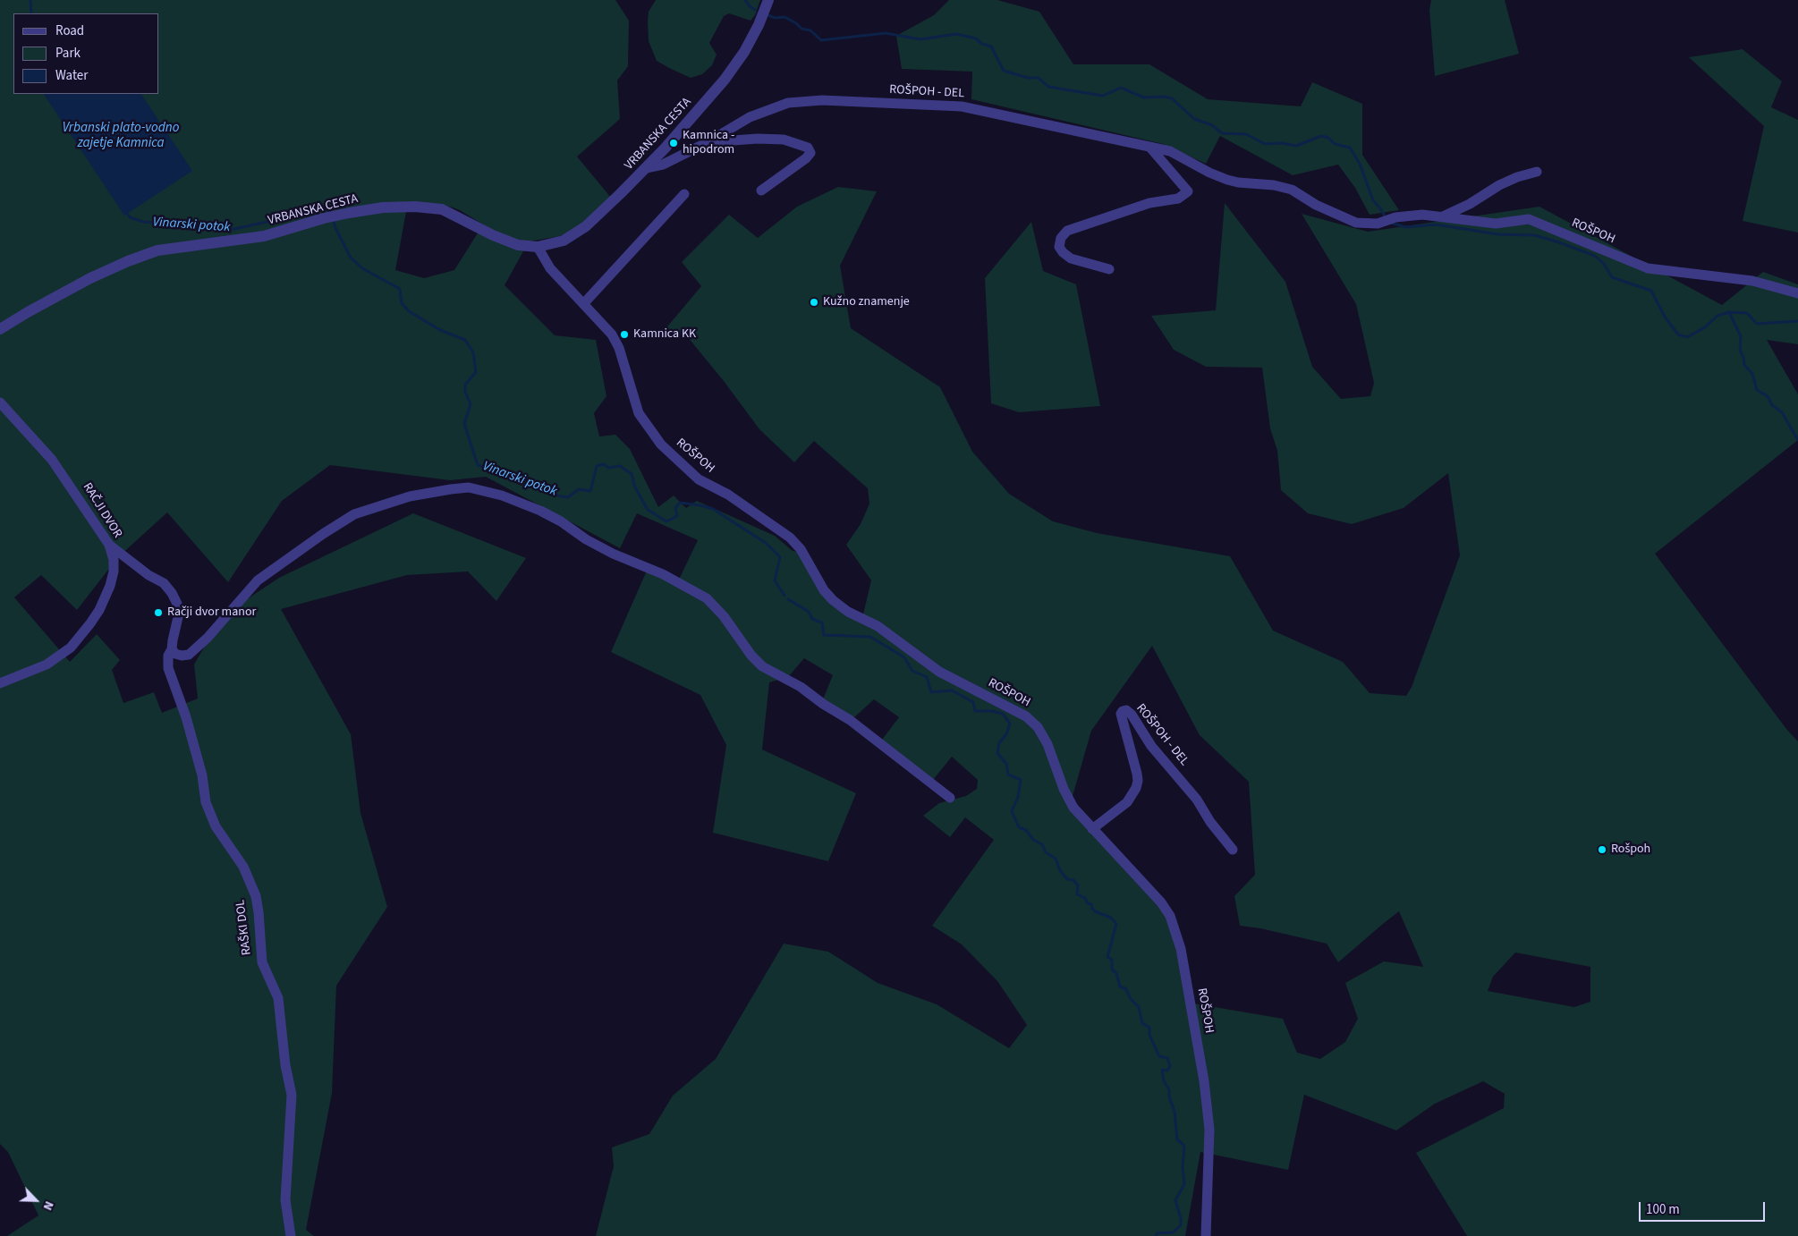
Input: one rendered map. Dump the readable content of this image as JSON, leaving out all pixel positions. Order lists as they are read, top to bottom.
{
  "streets": {
    "street": [
      "ROŠPOH - DEL",
      "VRBANSKA CESTA",
      "ROŠPOH",
      "RAČJI DVOR",
      "RAŠKI DOL"
    ]
  },
  "crossings": [
    ["ROŠPOH - DEL", "VRBANSKA CESTA"],
    ["ROŠPOH - DEL", "ROŠPOH"],
    ["VRBANSKA CESTA", "ROŠPOH"],
    ["RAČJI DVOR", "RAŠKI DOL"]
  ],
  "water": ["Vrbanski plato-vodno zajetje Kamnica", "Vinarski potok"],
  "places": [
    "Kamnica - hipodrom",
    "Kužno znamenje",
    "Kamnica KK",
    "Račji dvor manor",
    "Rošpoh"
  ],
  "legend": ["Road", "Park", "Water"],
  "scale_bar": "100 m",
  "north": "bottom right"
}
